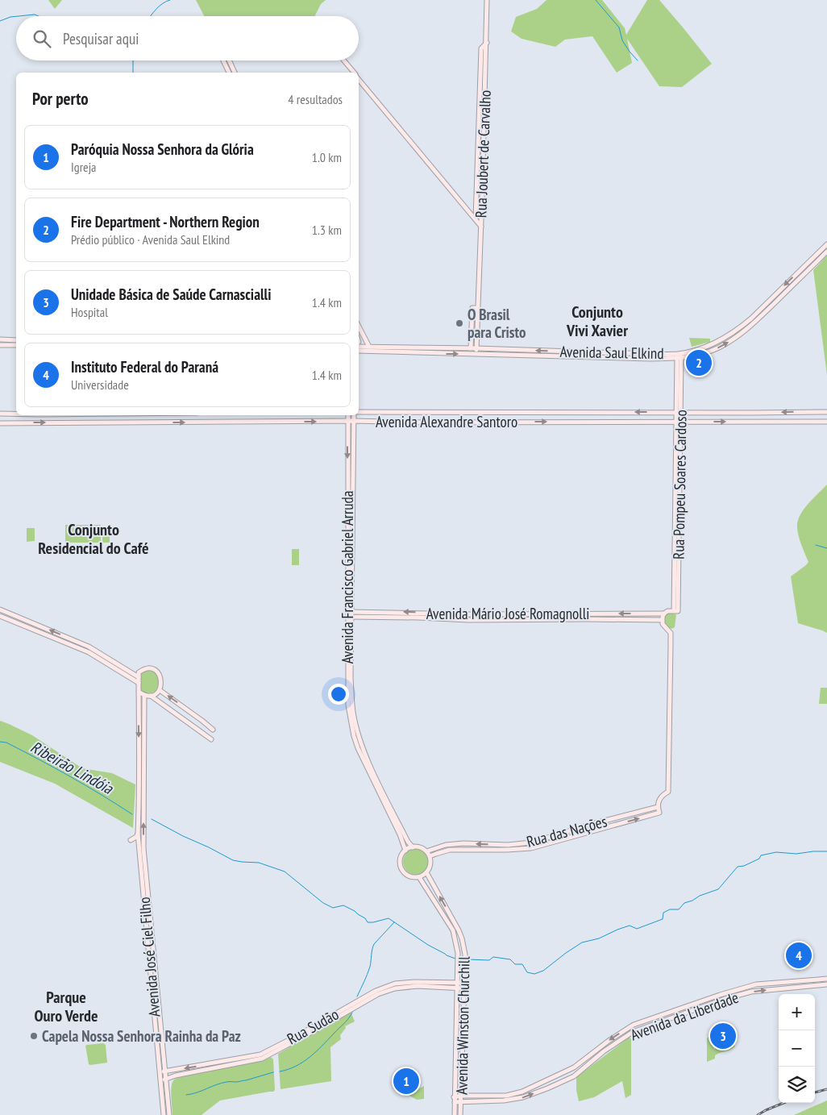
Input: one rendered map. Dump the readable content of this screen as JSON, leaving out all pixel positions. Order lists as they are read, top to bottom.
{
  "streets": {
    "street": [
      "Rua Joubert de Carvalho",
      "Avenida Saul Elkind",
      "Avenida Alexandre Santoro",
      "Rua Pompeu Soares Cardoso",
      "Avenida Francisco Gabriel Arruda",
      "Avenida Mário José Romagnolli",
      "Rua das Nações",
      "Avenida José Ciel Filho",
      "Avenida da Liberdade",
      "Avenida Winston Churchill",
      "Rua Sudão"
    ]
  },
  "crossings": [
    ["Rua Joubert de Carvalho", "Avenida Saul Elkind"],
    ["Avenida Saul Elkind", "Rua Pompeu Soares Cardoso"],
    ["Avenida Alexandre Santoro", "Rua Pompeu Soares Cardoso"],
    ["Avenida Alexandre Santoro", "Avenida Francisco Gabriel Arruda"],
    ["Rua Pompeu Soares Cardoso", "Avenida Mário José Romagnolli"],
    ["Avenida Francisco Gabriel Arruda", "Avenida Mário José Romagnolli"],
    ["Avenida Francisco Gabriel Arruda", "Rua das Nações"],
    ["Avenida Francisco Gabriel Arruda", "Avenida Winston Churchill"],
    ["Rua das Nações", "Avenida Winston Churchill"],
    ["Avenida José Ciel Filho", "Rua Sudão"],
    ["Avenida da Liberdade", "Avenida Winston Churchill"],
    ["Avenida Winston Churchill", "Rua Sudão"]
  ],
  "districts": ["Conjunto Vivi Xavier", "Conjunto Residencial do Café", "Parque Ouro Verde"],
  "water": ["Ribeirão Lindóia"],
  "places": ["O Brasil para Cristo", "Capela Nossa Senhora Rainha da Paz"],
  "page": {
    "search": "Pesquisar aqui",
    "heading": ["Por perto", "4 resultados"],
    "list": [
      {
        "mark": "1",
        "name": "Paróquia Nossa Senhora da Glória",
        "note": "Igreja",
        "value": "1.0 km"
      },
      {
        "mark": "2",
        "name": "Fire Department - Northern Region",
        "note": "Prédio público · Avenida Saul Elkind",
        "value": "1.3 km"
      },
      {
        "mark": "3",
        "name": "Unidade Básica de Saúde Carnascialli",
        "note": "Hospital",
        "value": "1.4 km"
      },
      {
        "mark": "4",
        "name": "Instituto Federal do Paraná",
        "note": "Universidade",
        "value": "1.4 km"
      }
    ],
    "pins": [
      "2",
      "4",
      "3",
      "1"
    ],
    "map_buttons": ["+", "−"]
  }
}
